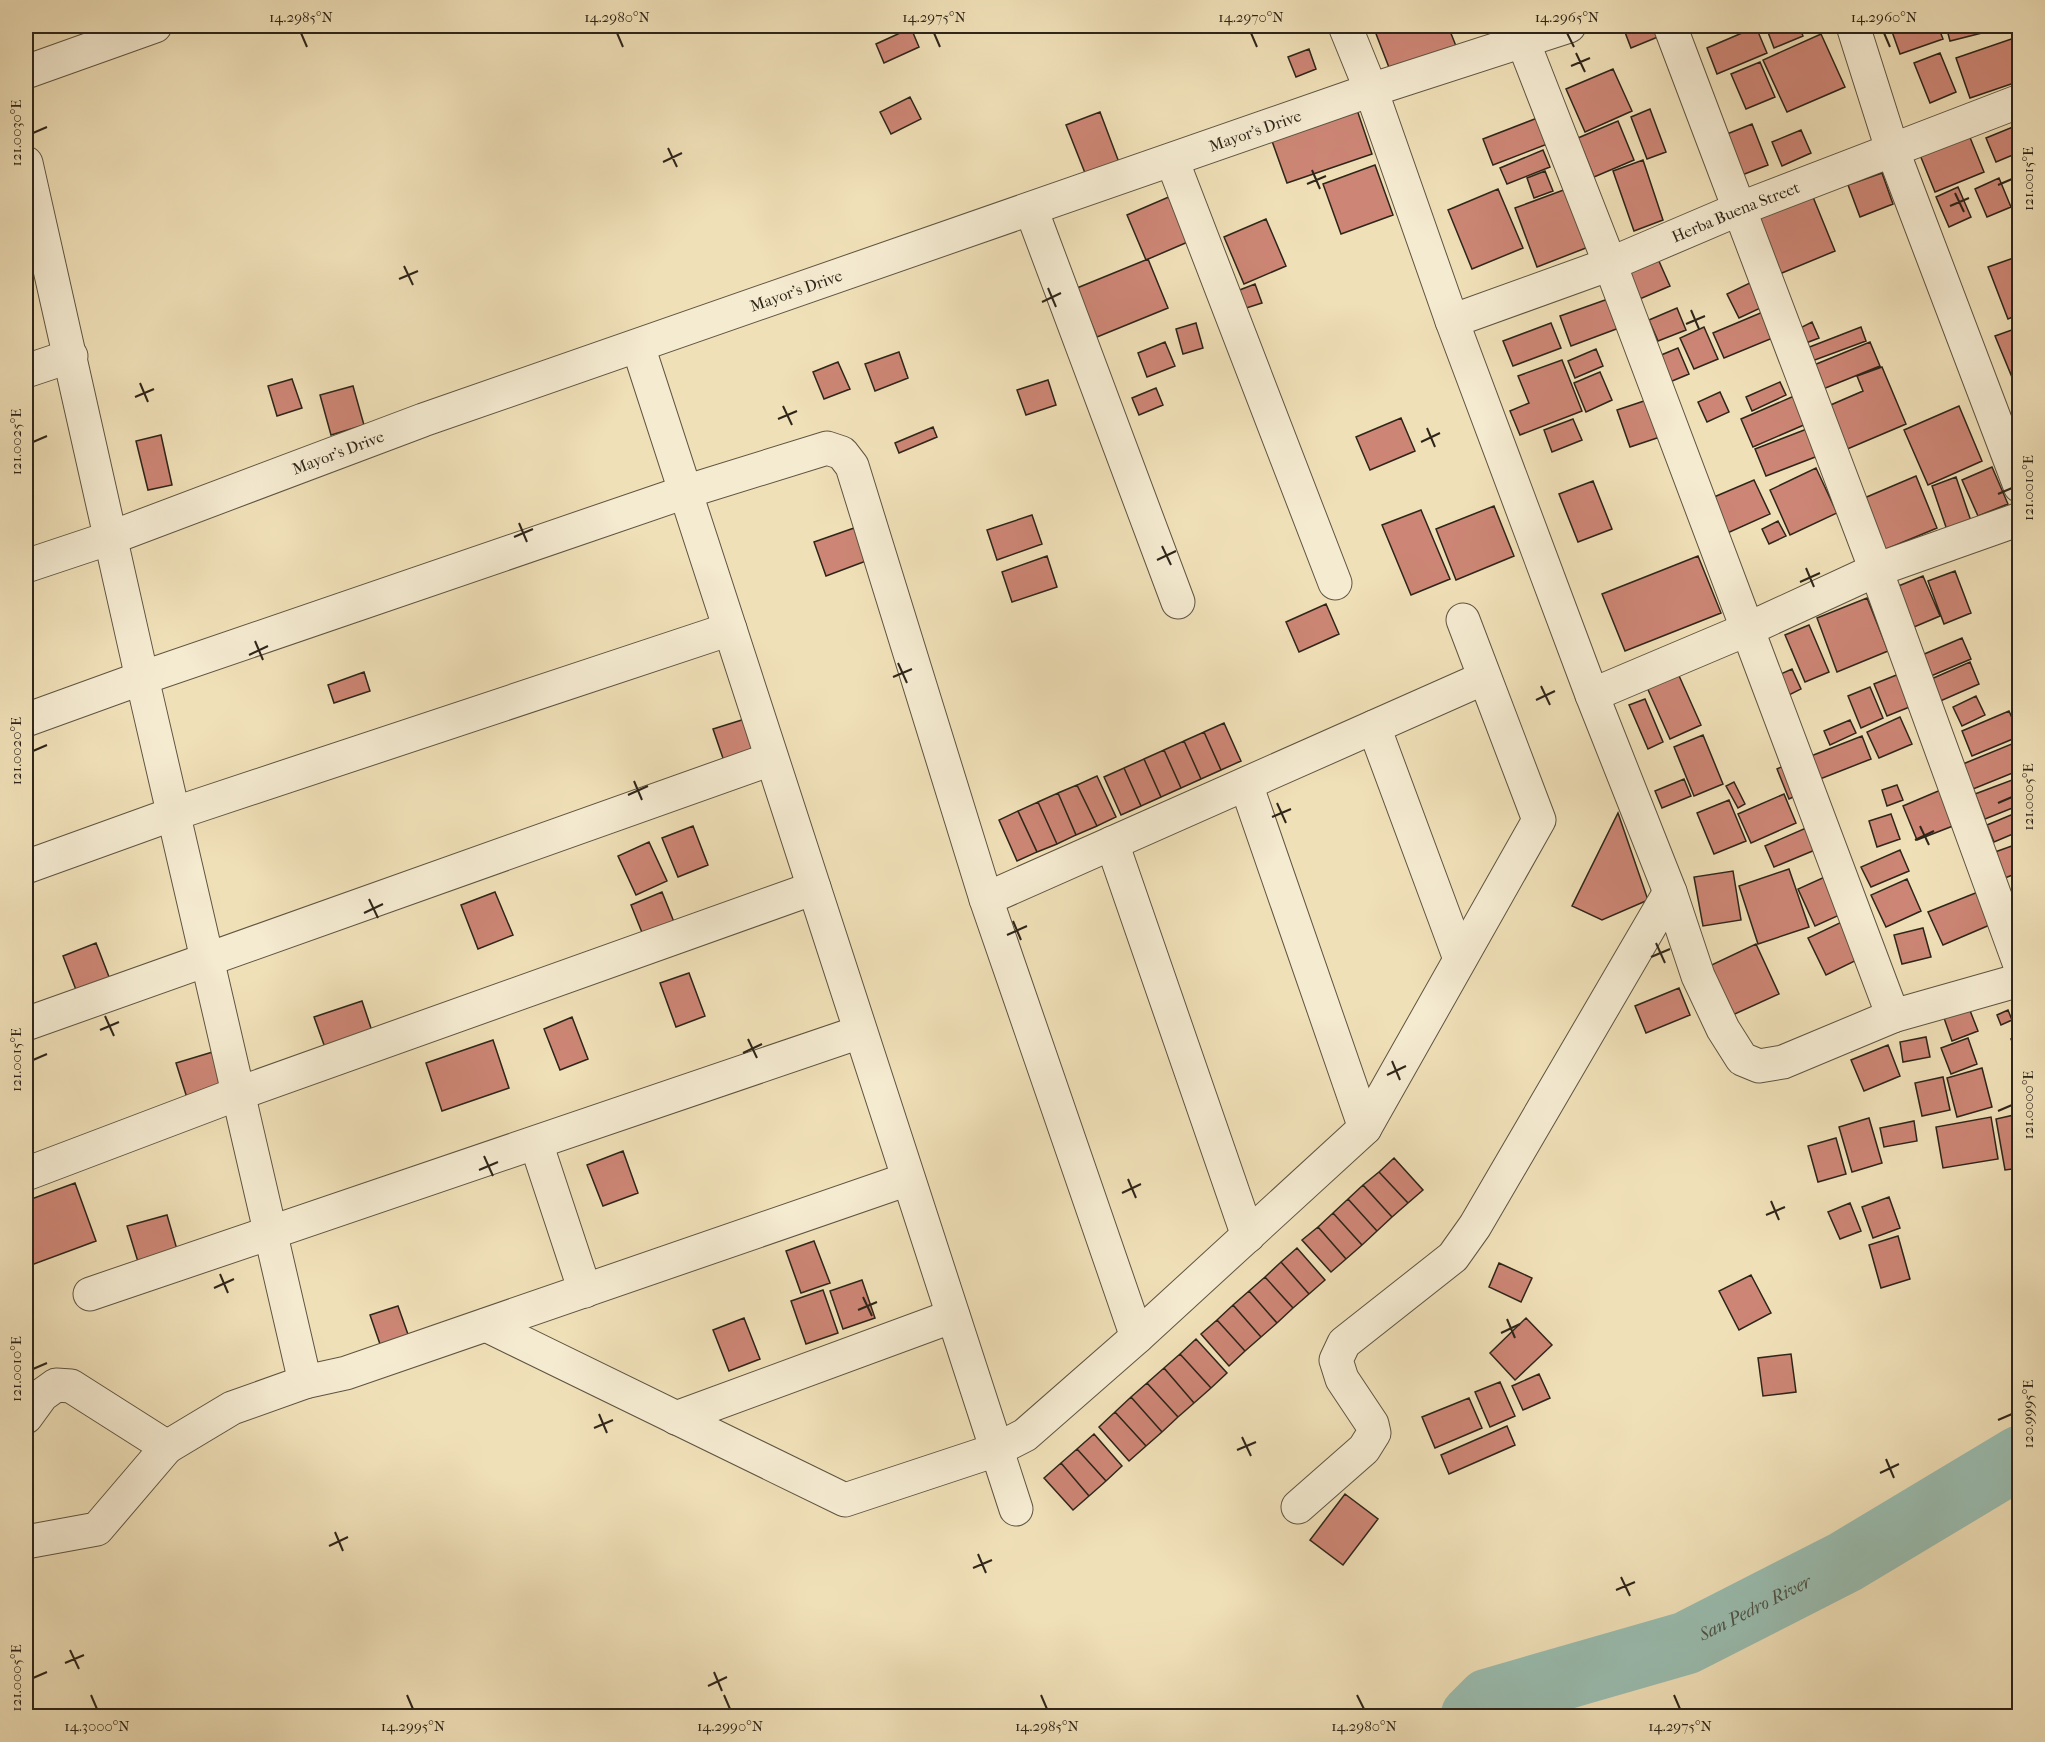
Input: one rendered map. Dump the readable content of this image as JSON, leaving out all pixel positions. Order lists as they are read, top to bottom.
{
  "streets": {
    "street": ["Mayor's Drive", "Herba Buena Street"]
  },
  "water": ["San Pedro River"],
  "coordinates": [
    "14.2985°N",
    "14.2980°N",
    "14.2975°N",
    "14.2970°N",
    "14.2965°N",
    "14.2960°N",
    "121.0030°E",
    "121.0015°E",
    "121.0025°E",
    "121.0010°E",
    "121.0020°E",
    "121.0005°E",
    "121.0000°E",
    "120.9995°E",
    "14.3000°N",
    "14.2995°N",
    "14.2990°N"
  ]
}
